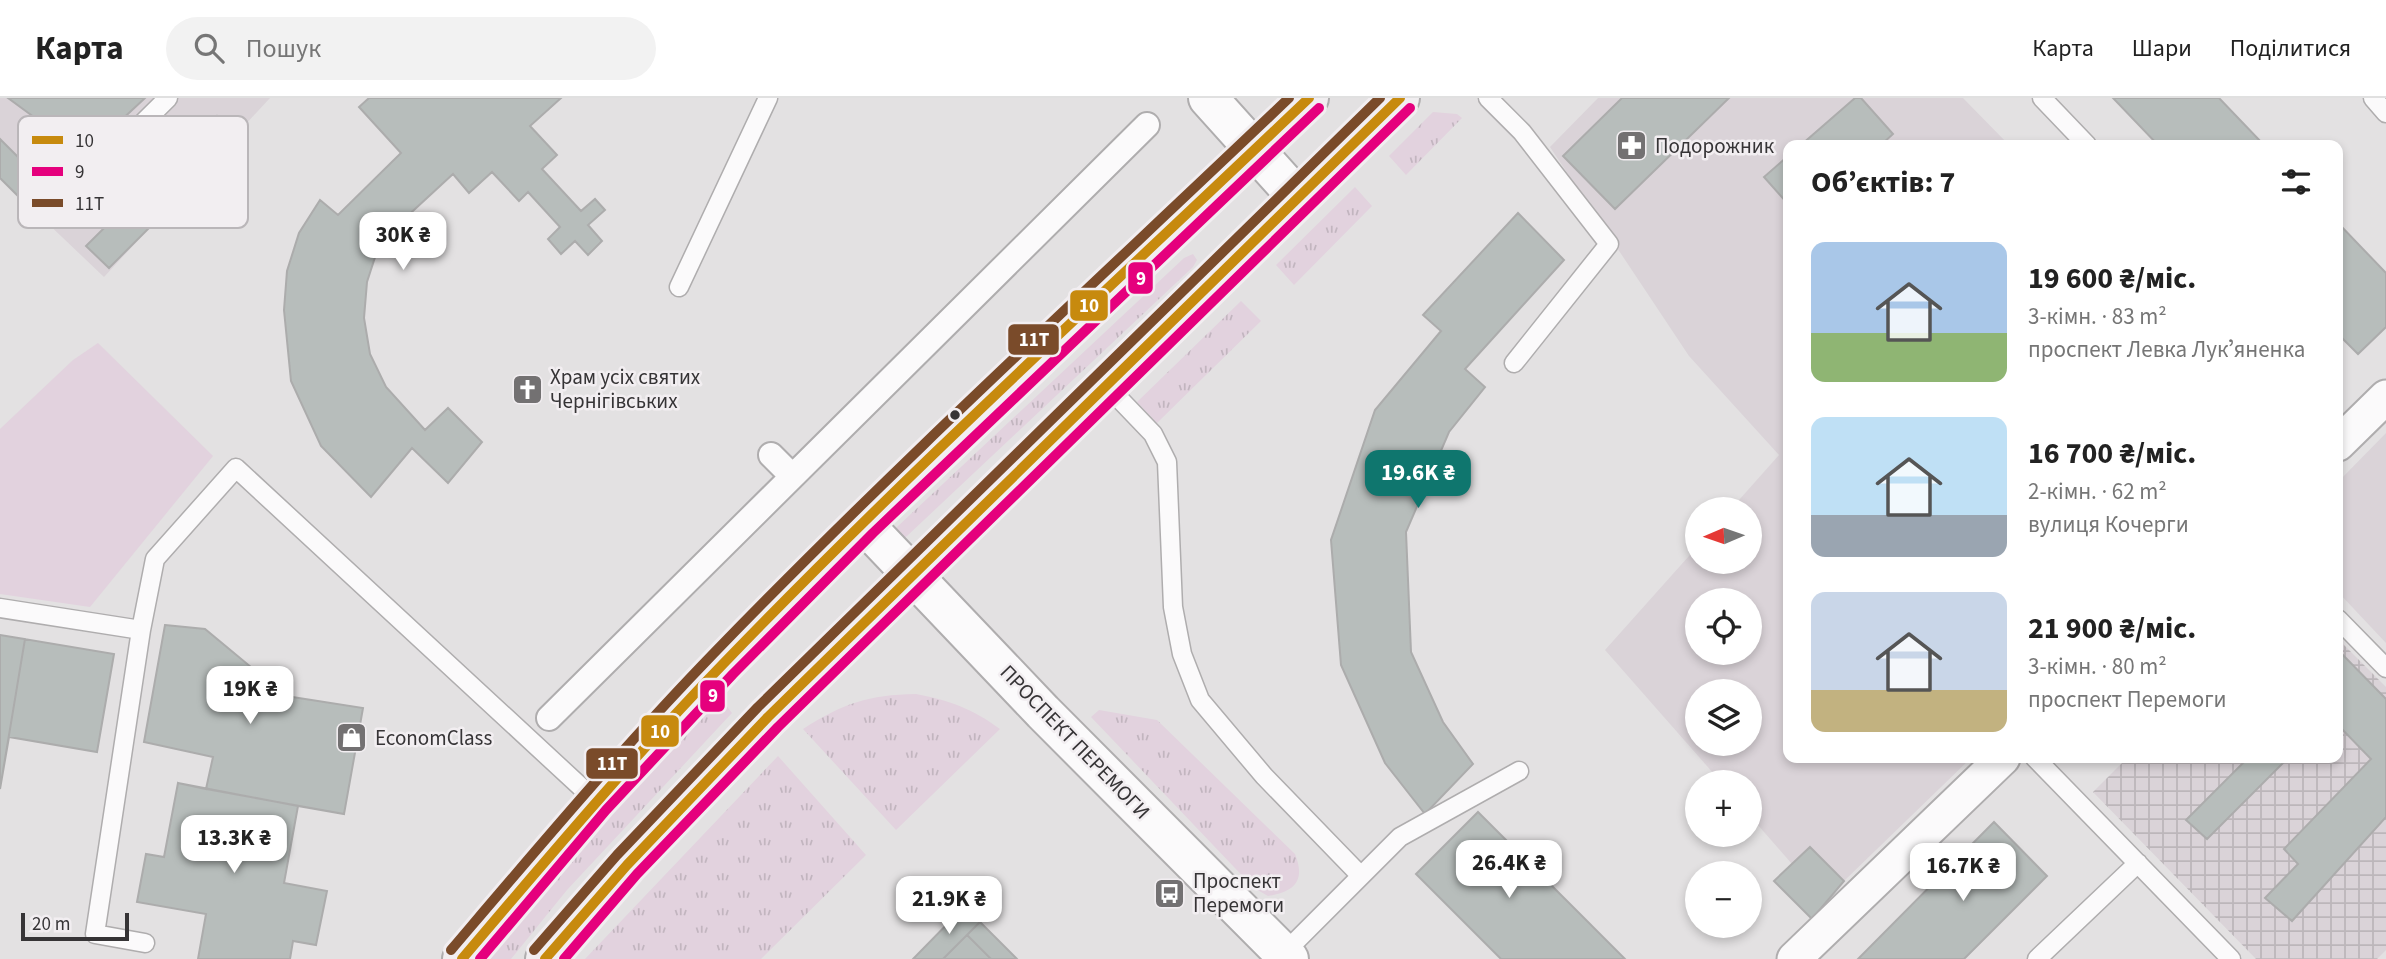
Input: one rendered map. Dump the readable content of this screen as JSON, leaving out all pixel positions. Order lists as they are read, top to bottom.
{
  "streets": {
    "street": ["ПРОСПЕКТ ПЕРЕМОГИ"]
  },
  "places": {
    "pharmacy": ["Подорожник"],
    "church": ["Храм усіх святих Чернігівських"],
    "shop": ["EconomClass"],
    "bus stop": ["Проспект Перемоги"]
  },
  "lines": ["transit line 10", "transit line 11Т", "transit line 9"],
  "legend": ["10", "9", "11Т"],
  "scale_bar": "20 m",
  "north": "left",
  "page": {
    "header": "Карта",
    "search": "Пошук",
    "nav": ["Карта", "Шари", "Поділитися"],
    "heading": "Об’єктів: 7",
    "price": [
      "30K ₴",
      "19.6K ₴",
      "19K ₴",
      "13.3K ₴",
      "26.4K ₴",
      "16.7K ₴",
      "21.9K ₴"
    ],
    "list": [
      {
        "name": "19 600 ₴/міс.",
        "note": "3-кімн. · 83 m² · проспект Левка Лукʼяненка"
      },
      {
        "name": "16 700 ₴/міс.",
        "note": "2-кімн. · 62 m² · вулиця Кочерги"
      },
      {
        "name": "21 900 ₴/міс.",
        "note": "3-кімн. · 80 m² · проспект Перемоги"
      }
    ],
    "map_buttons": ["+", "−"],
    "scale": "20 m"
  }
}
